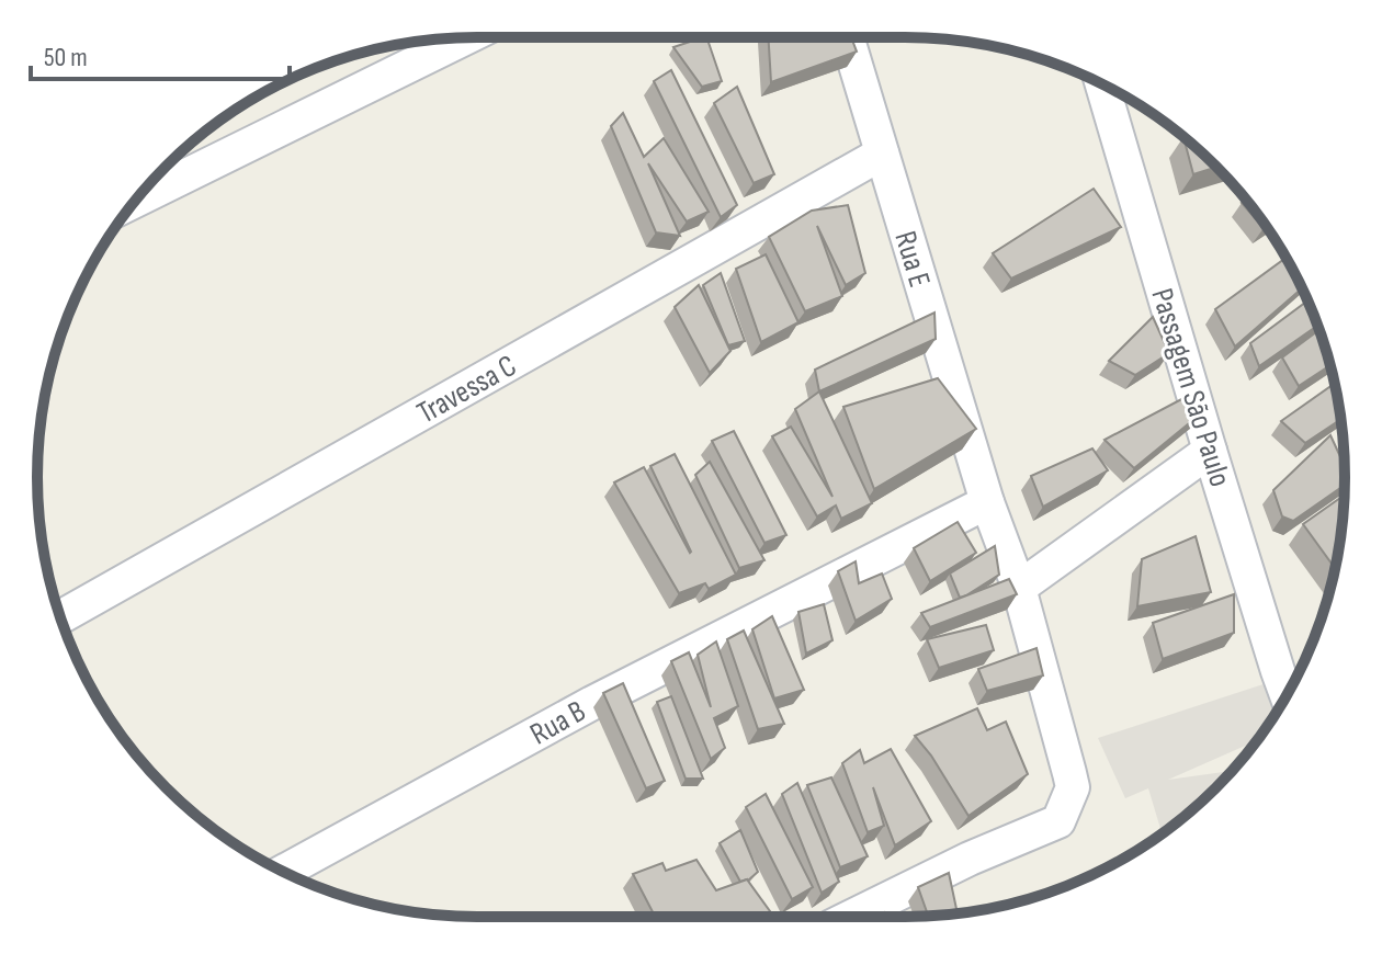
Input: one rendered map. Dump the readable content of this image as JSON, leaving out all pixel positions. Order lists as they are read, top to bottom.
{
  "streets": {
    "street": [
      "Rua E",
      "Passagem São Paulo",
      "Travessa C",
      "Rua B"
    ]
  },
  "crossings": [
    ["Rua E", "Travessa C"],
    ["Rua E", "Rua B"]
  ],
  "scale_bar": "50 m"
}
